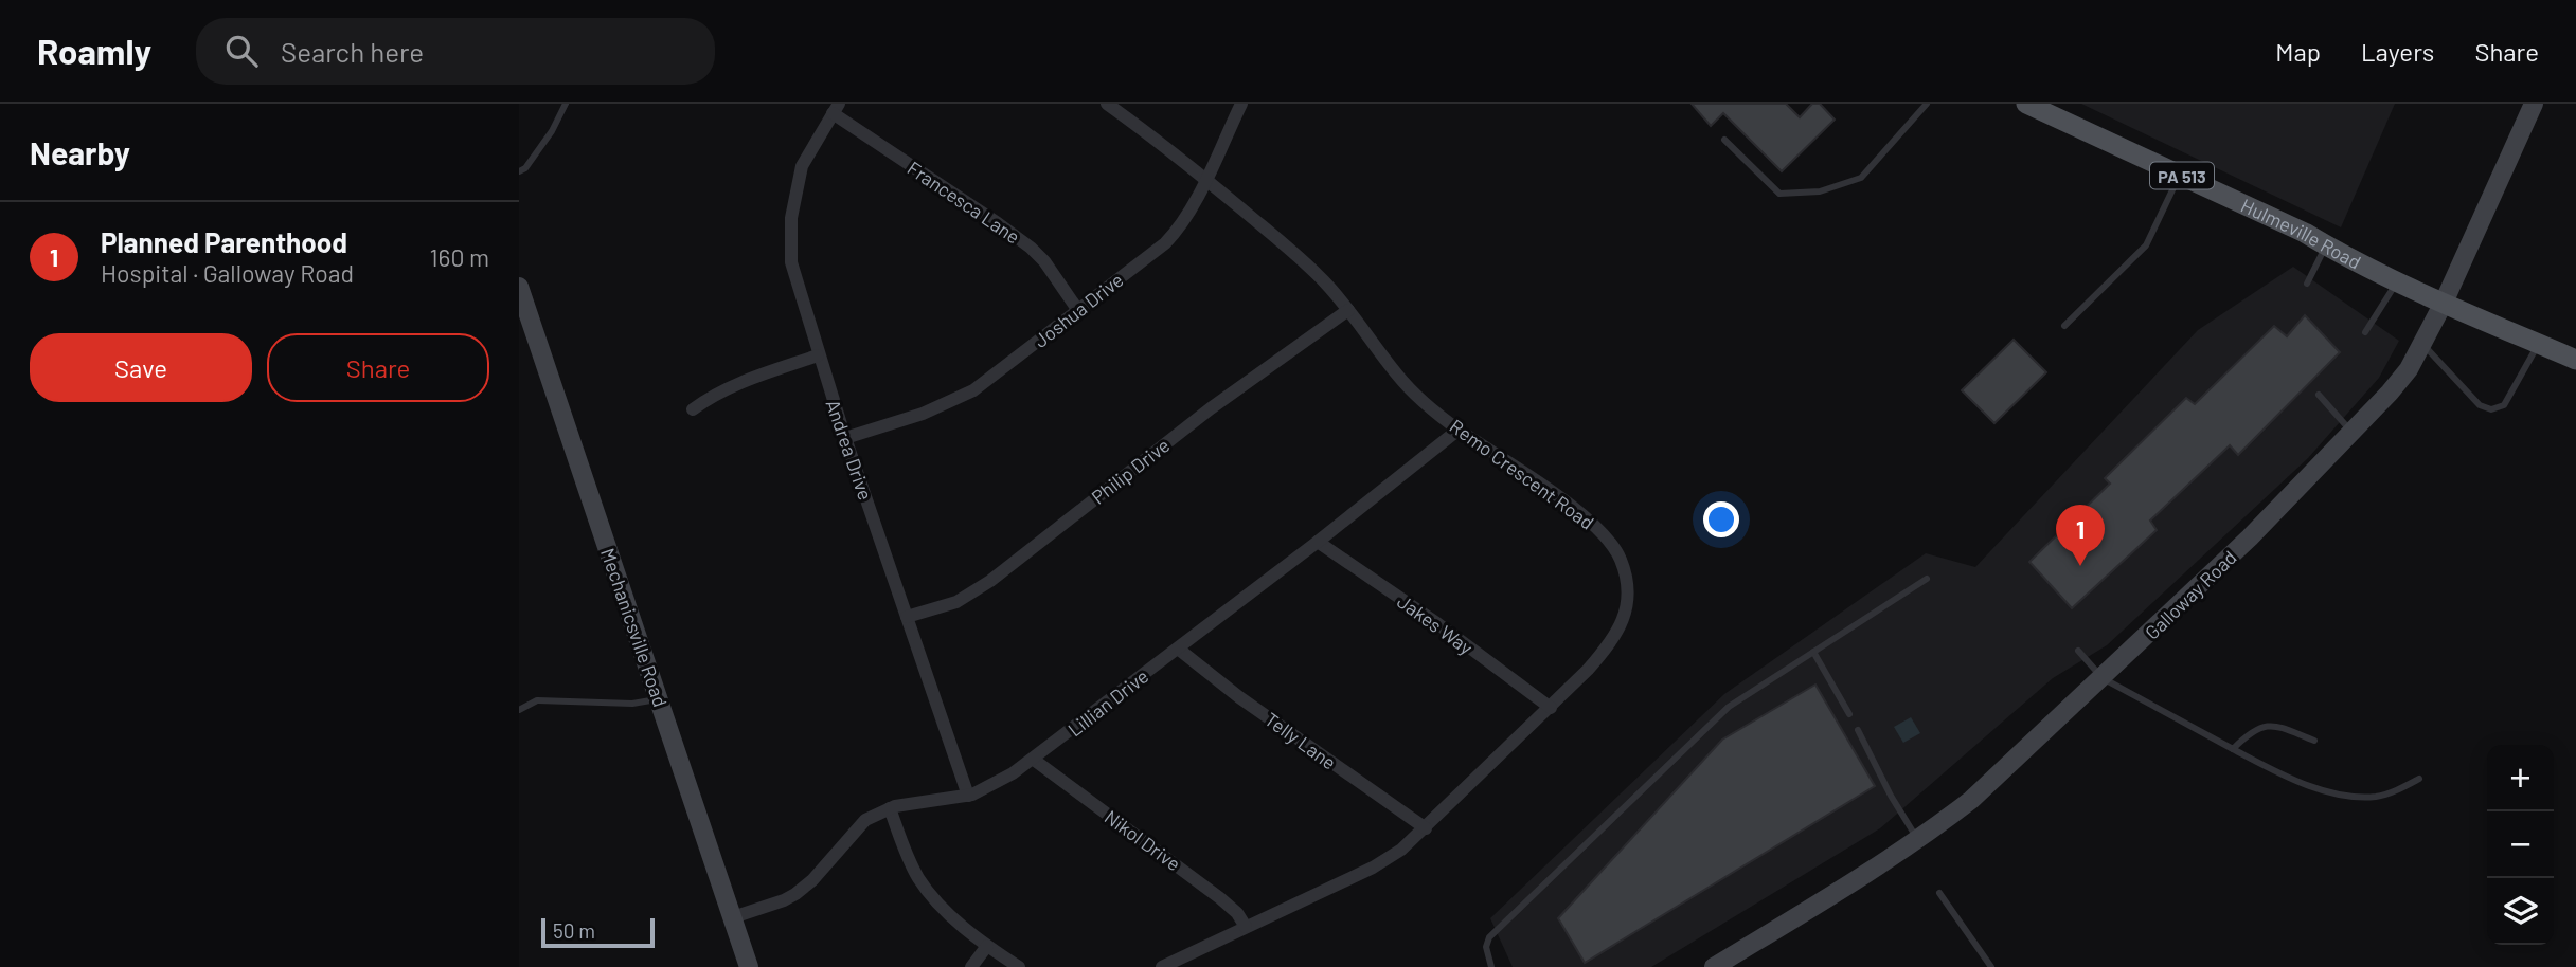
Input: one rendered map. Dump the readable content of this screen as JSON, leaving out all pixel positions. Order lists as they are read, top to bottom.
{
  "streets": {
    "main road": [
      "PA 513",
      "Hulmeville Road",
      "Galloway Road",
      "Mechanicsville Road"
    ],
    "street": [
      "Francesca Lane",
      "Joshua Drive",
      "Andrea Drive",
      "Philip Drive",
      "Remo Crescent Road",
      "Jakes Way",
      "Lillian Drive",
      "Telly Lane",
      "Nikol Drive"
    ]
  },
  "crossings": [
    ["Francesca Lane", "Joshua Drive"],
    ["Francesca Lane", "Andrea Drive"],
    ["Hulmeville Road", "Galloway Road"],
    ["Joshua Drive", "Andrea Drive"],
    ["Joshua Drive", "Remo Crescent Road"],
    ["Andrea Drive", "Philip Drive"],
    ["Andrea Drive", "Lillian Drive"],
    ["Philip Drive", "Remo Crescent Road"],
    ["Remo Crescent Road", "Jakes Way"],
    ["Remo Crescent Road", "Lillian Drive"],
    ["Remo Crescent Road", "Telly Lane"],
    ["Remo Crescent Road", "Nikol Drive"],
    ["Jakes Way", "Lillian Drive"],
    ["Mechanicsville Road", "Lillian Drive"],
    ["Lillian Drive", "Telly Lane"],
    ["Lillian Drive", "Nikol Drive"]
  ],
  "scale_bar": "50 m",
  "page": {
    "header": "Roamly",
    "search": "Search here",
    "nav": ["Map", "Layers", "Share"],
    "heading": "Nearby",
    "list": [
      {
        "mark": "1",
        "name": "Planned Parenthood",
        "note": "Hospital · Galloway Road",
        "value": "160 m"
      }
    ],
    "buttons": ["Save", "Share"],
    "pins": "1",
    "map_buttons": ["+", "−"],
    "scale": "50 m"
  }
}
